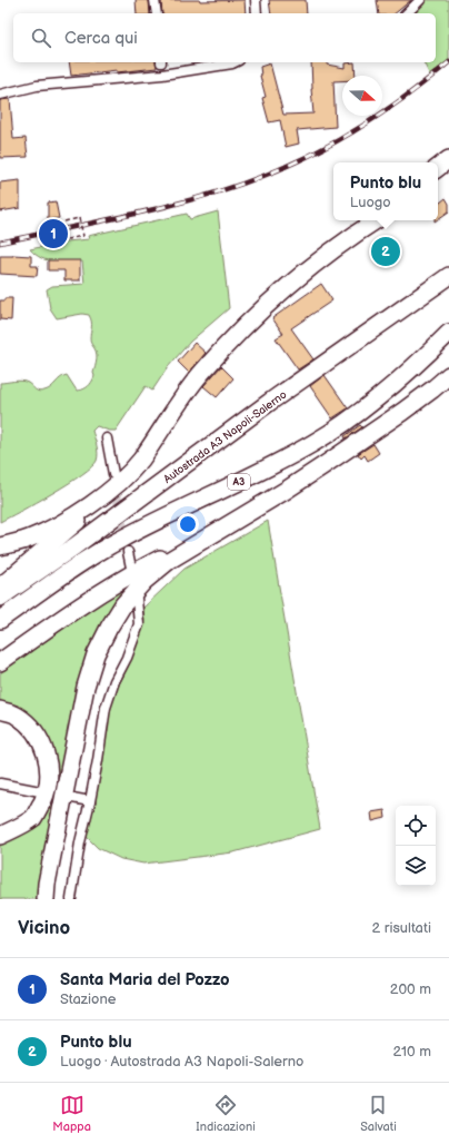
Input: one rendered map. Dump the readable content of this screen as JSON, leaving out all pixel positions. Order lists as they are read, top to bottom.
{
  "streets": {
    "highway": ["Autostrada A3 Napoli-Salerno", "A3"]
  },
  "north": "right",
  "page": {
    "search": "Cerca qui",
    "popup": ["Punto blu", "Luogo"],
    "pins": ["1", "2"],
    "heading": ["Vicino", "2 risultati"],
    "list": [
      {
        "mark": "1",
        "name": "Santa Maria del Pozzo",
        "note": "Stazione",
        "value": "200 m"
      },
      {
        "mark": "2",
        "name": "Punto blu",
        "note": "Luogo · Autostrada A3 Napoli-Salerno",
        "value": "210 m"
      }
    ],
    "nav": ["Mappa", "Indicazioni", "Salvati"]
  }
}
